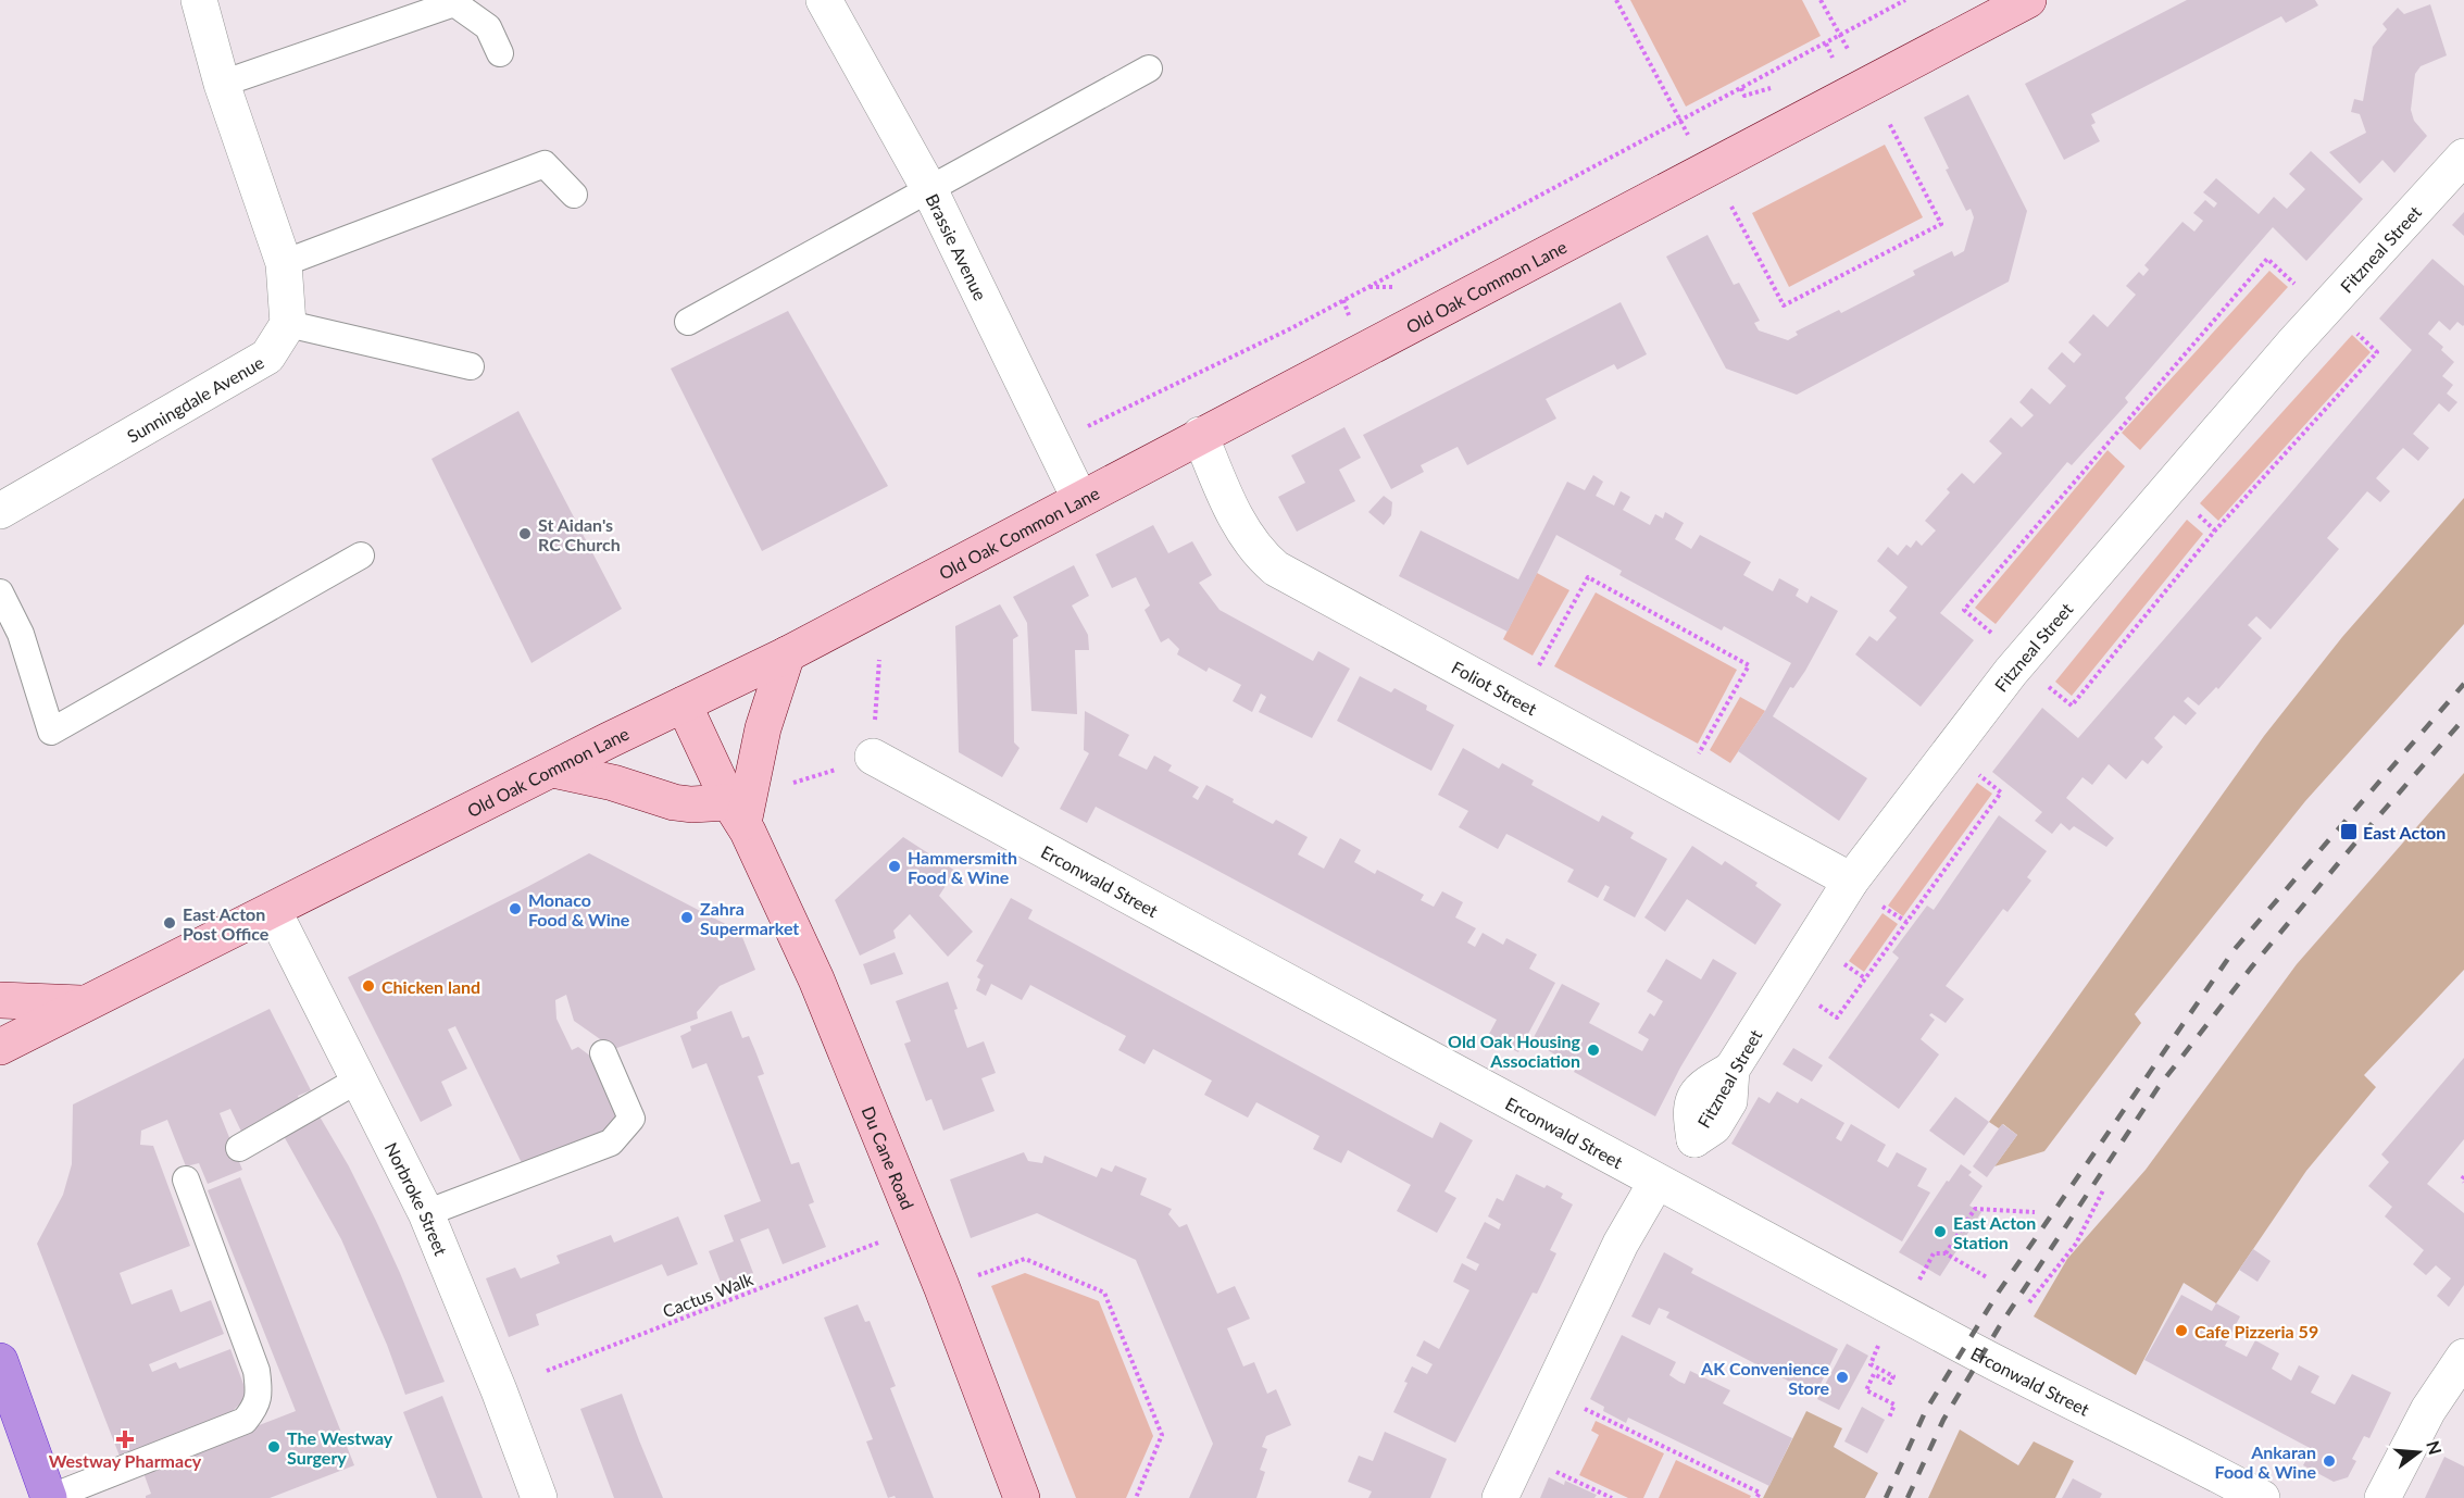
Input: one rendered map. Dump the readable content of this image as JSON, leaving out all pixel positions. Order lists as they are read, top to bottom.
{
  "streets": {
    "street": [
      "Brassie Avenue",
      "Fitzneal Street",
      "Old Oak Common Lane",
      "Sunningdale Avenue",
      "Foliot Street",
      "Erconwald Street",
      "Du Cane Road",
      "Norbroke Street"
    ],
    "path": ["Cactus Walk"]
  },
  "crossings": [
    ["Brassie Avenue", "Old Oak Common Lane"],
    ["Fitzneal Street", "Foliot Street"],
    ["Fitzneal Street", "Erconwald Street"],
    ["Old Oak Common Lane", "Foliot Street"],
    ["Old Oak Common Lane", "Du Cane Road"],
    ["Old Oak Common Lane", "Norbroke Street"]
  ],
  "places": {
    "other": [
      "St Aidan's RC Church",
      "Hammersmith Food & Wine",
      "Monaco Food & Wine",
      "Zahra Supermarket",
      "East Acton Post Office",
      "Chicken land",
      "Old Oak Housing Association",
      "East Acton Station",
      "Cafe Pizzeria 59",
      "AK Convenience Store",
      "The Westway Surgery",
      "Ankaran Food & Wine"
    ],
    "transit": ["East Acton"],
    "health": ["Westway Pharmacy"]
  },
  "north": "right"
}
